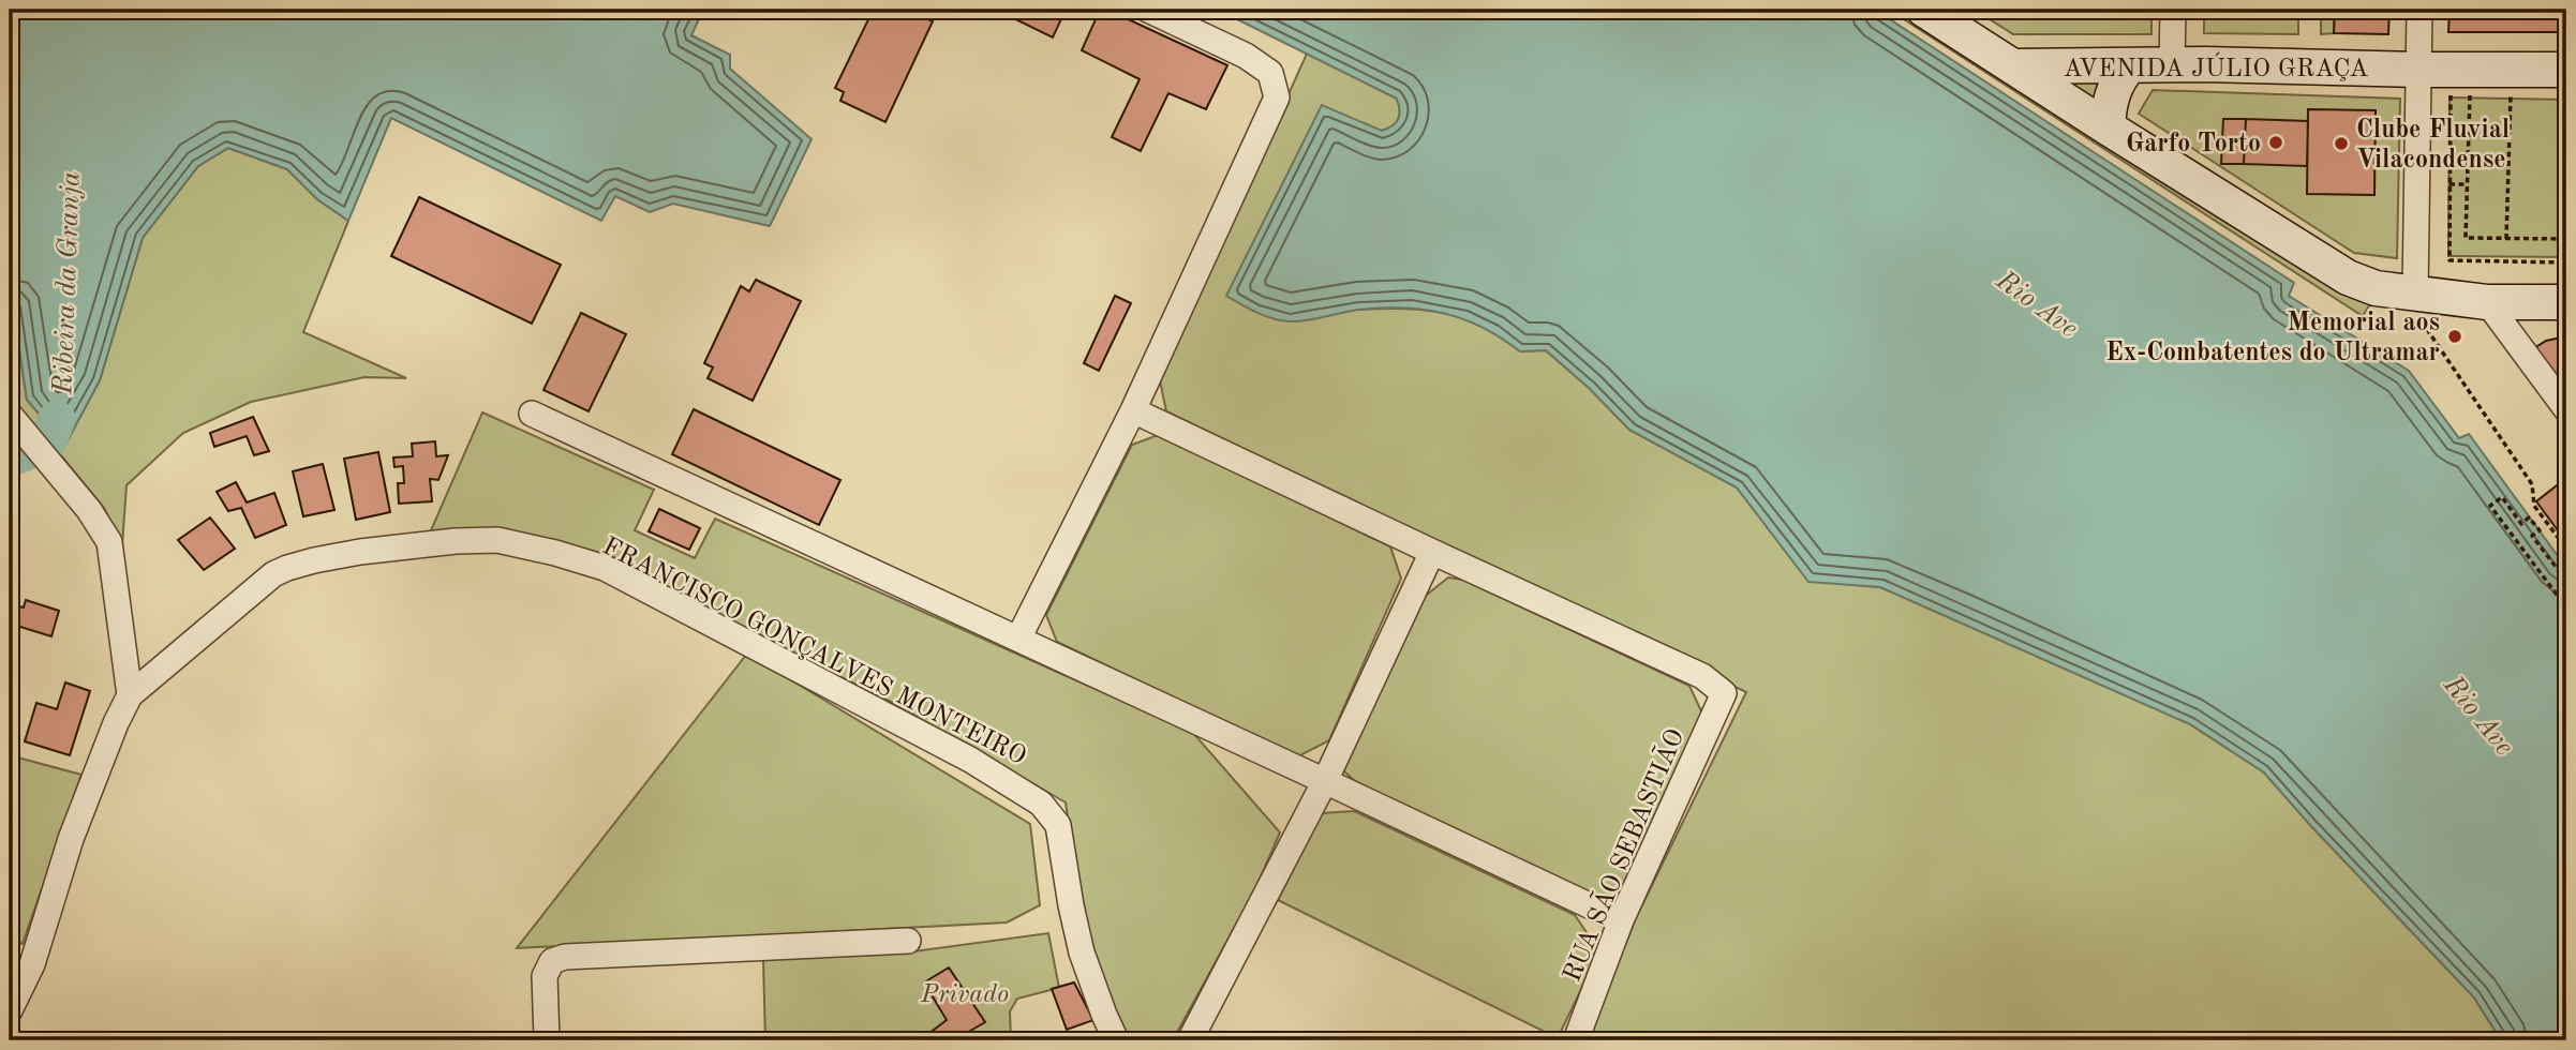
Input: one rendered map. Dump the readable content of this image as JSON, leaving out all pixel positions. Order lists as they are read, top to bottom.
{
  "streets": {
    "main road": ["AVENIDA JÚLIO GRAÇA"],
    "street": ["FRANCISCO GONÇALVES MONTEIRO", "RUA SÃO SEBASTIÃO"]
  },
  "water": ["Ribeira da Granja", "Rio Ave"],
  "parks": ["Privado"],
  "places": ["Garfo Torto", "Clube Fluvial Vilacondense", "Memorial aos Ex-Combatentes do Ultramar"]
}
